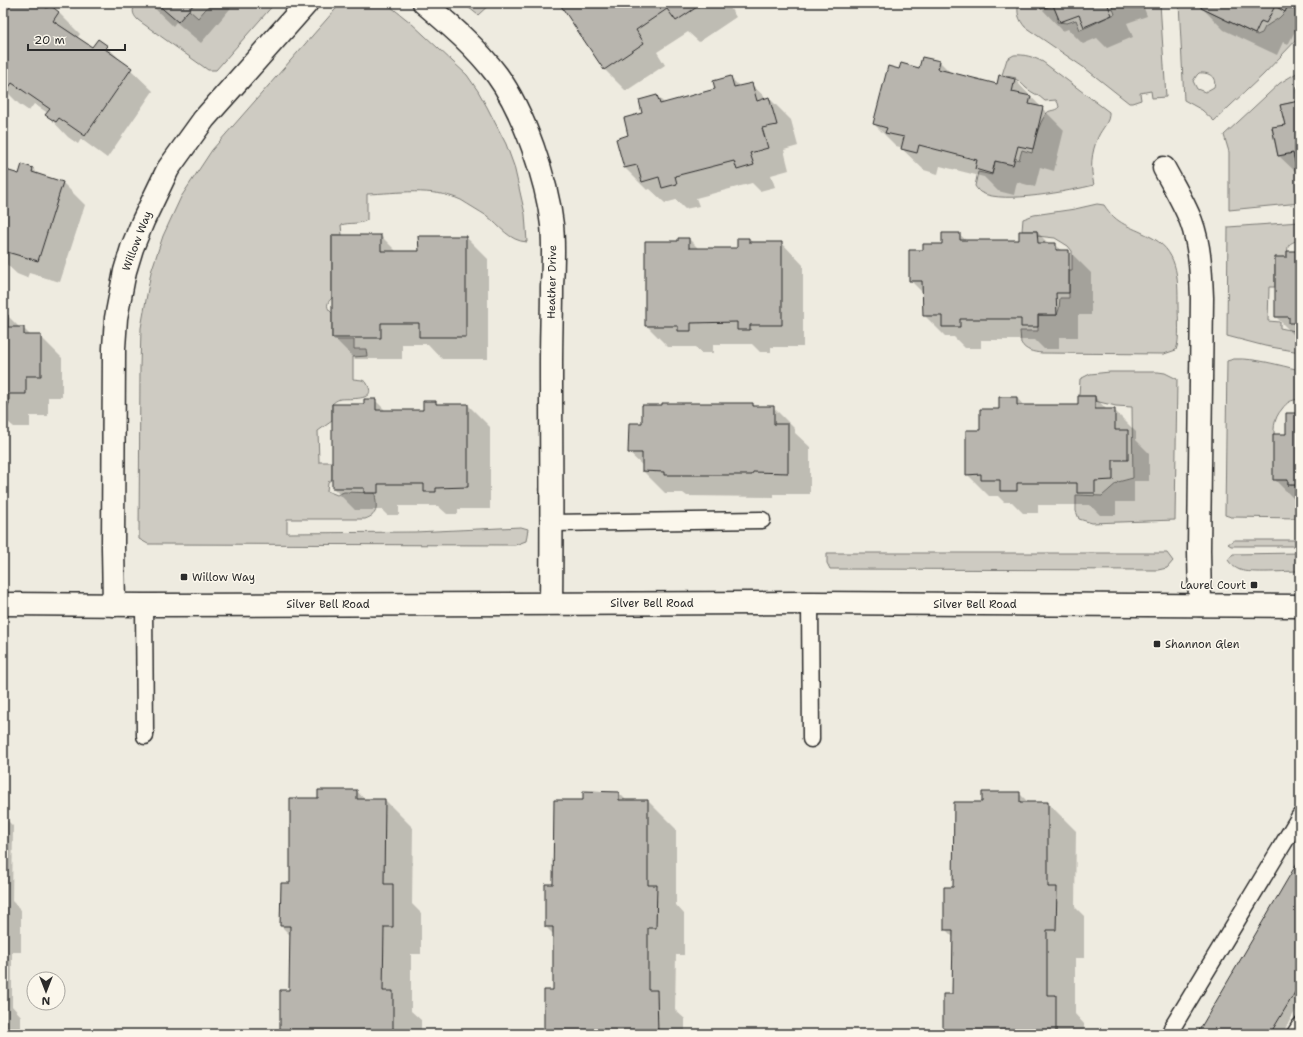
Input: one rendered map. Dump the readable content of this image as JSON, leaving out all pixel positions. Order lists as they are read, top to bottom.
{
  "streets": {
    "street": ["Willow Way", "Heather Drive", "Silver Bell Road"]
  },
  "crossings": [
    ["Willow Way", "Silver Bell Road"],
    ["Heather Drive", "Silver Bell Road"]
  ],
  "places": {
    "transit": ["Willow Way", "Laurel Court", "Shannon Glen"]
  },
  "scale_bar": "20 m",
  "north": "bottom"
}
